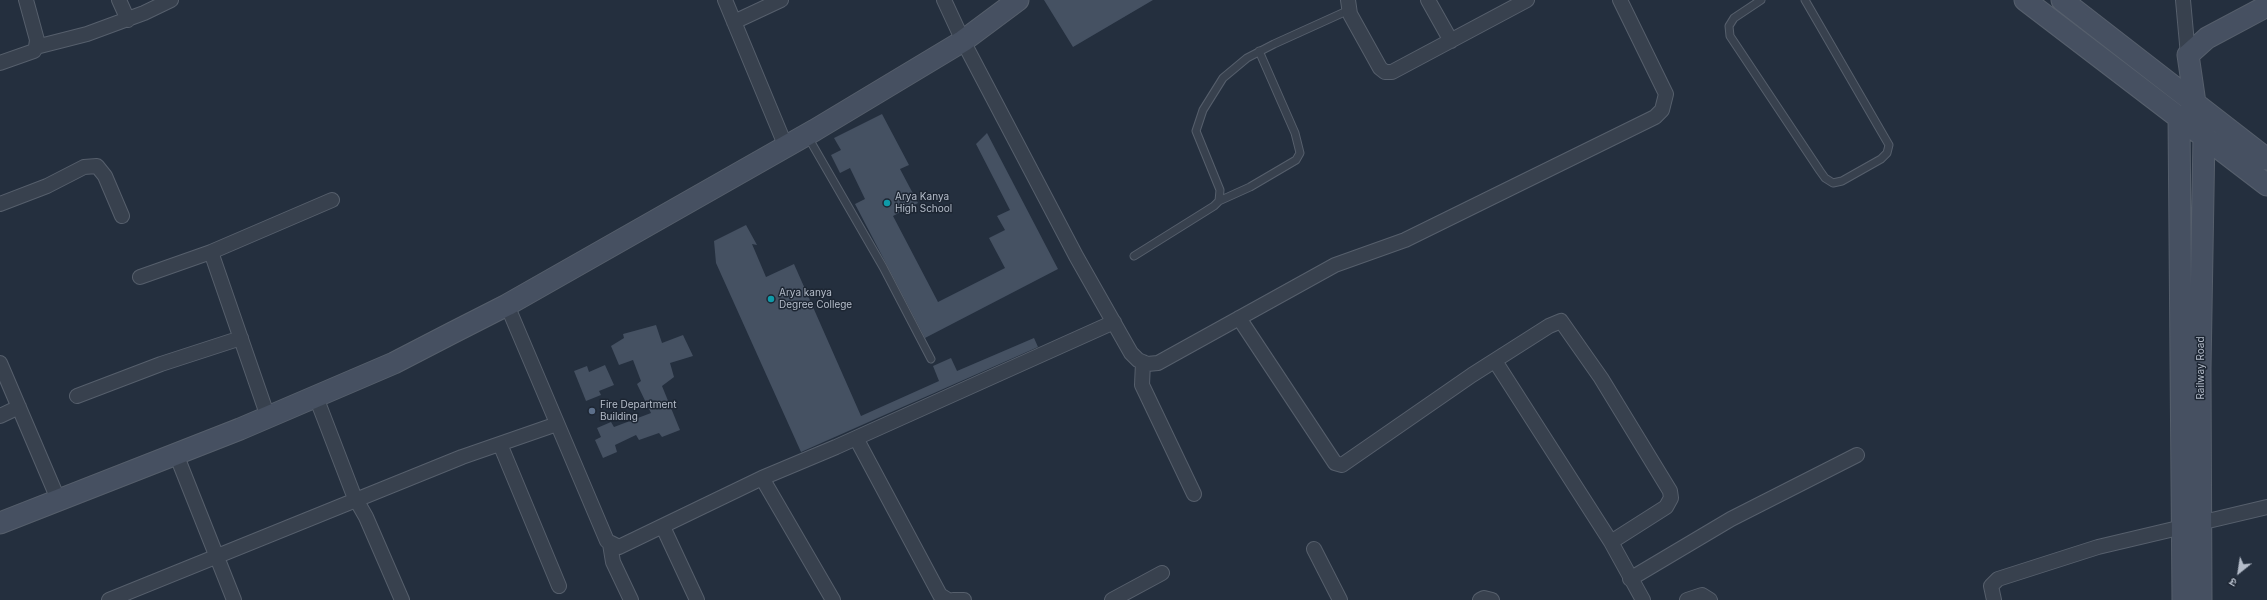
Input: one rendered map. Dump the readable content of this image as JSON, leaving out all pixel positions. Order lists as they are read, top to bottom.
{
  "streets": {
    "main road": ["Railway Road"]
  },
  "places": ["Arya Kanya High School", "Arya kanya Degree College", "Fire Department Building"],
  "north": "bottom left"
}
